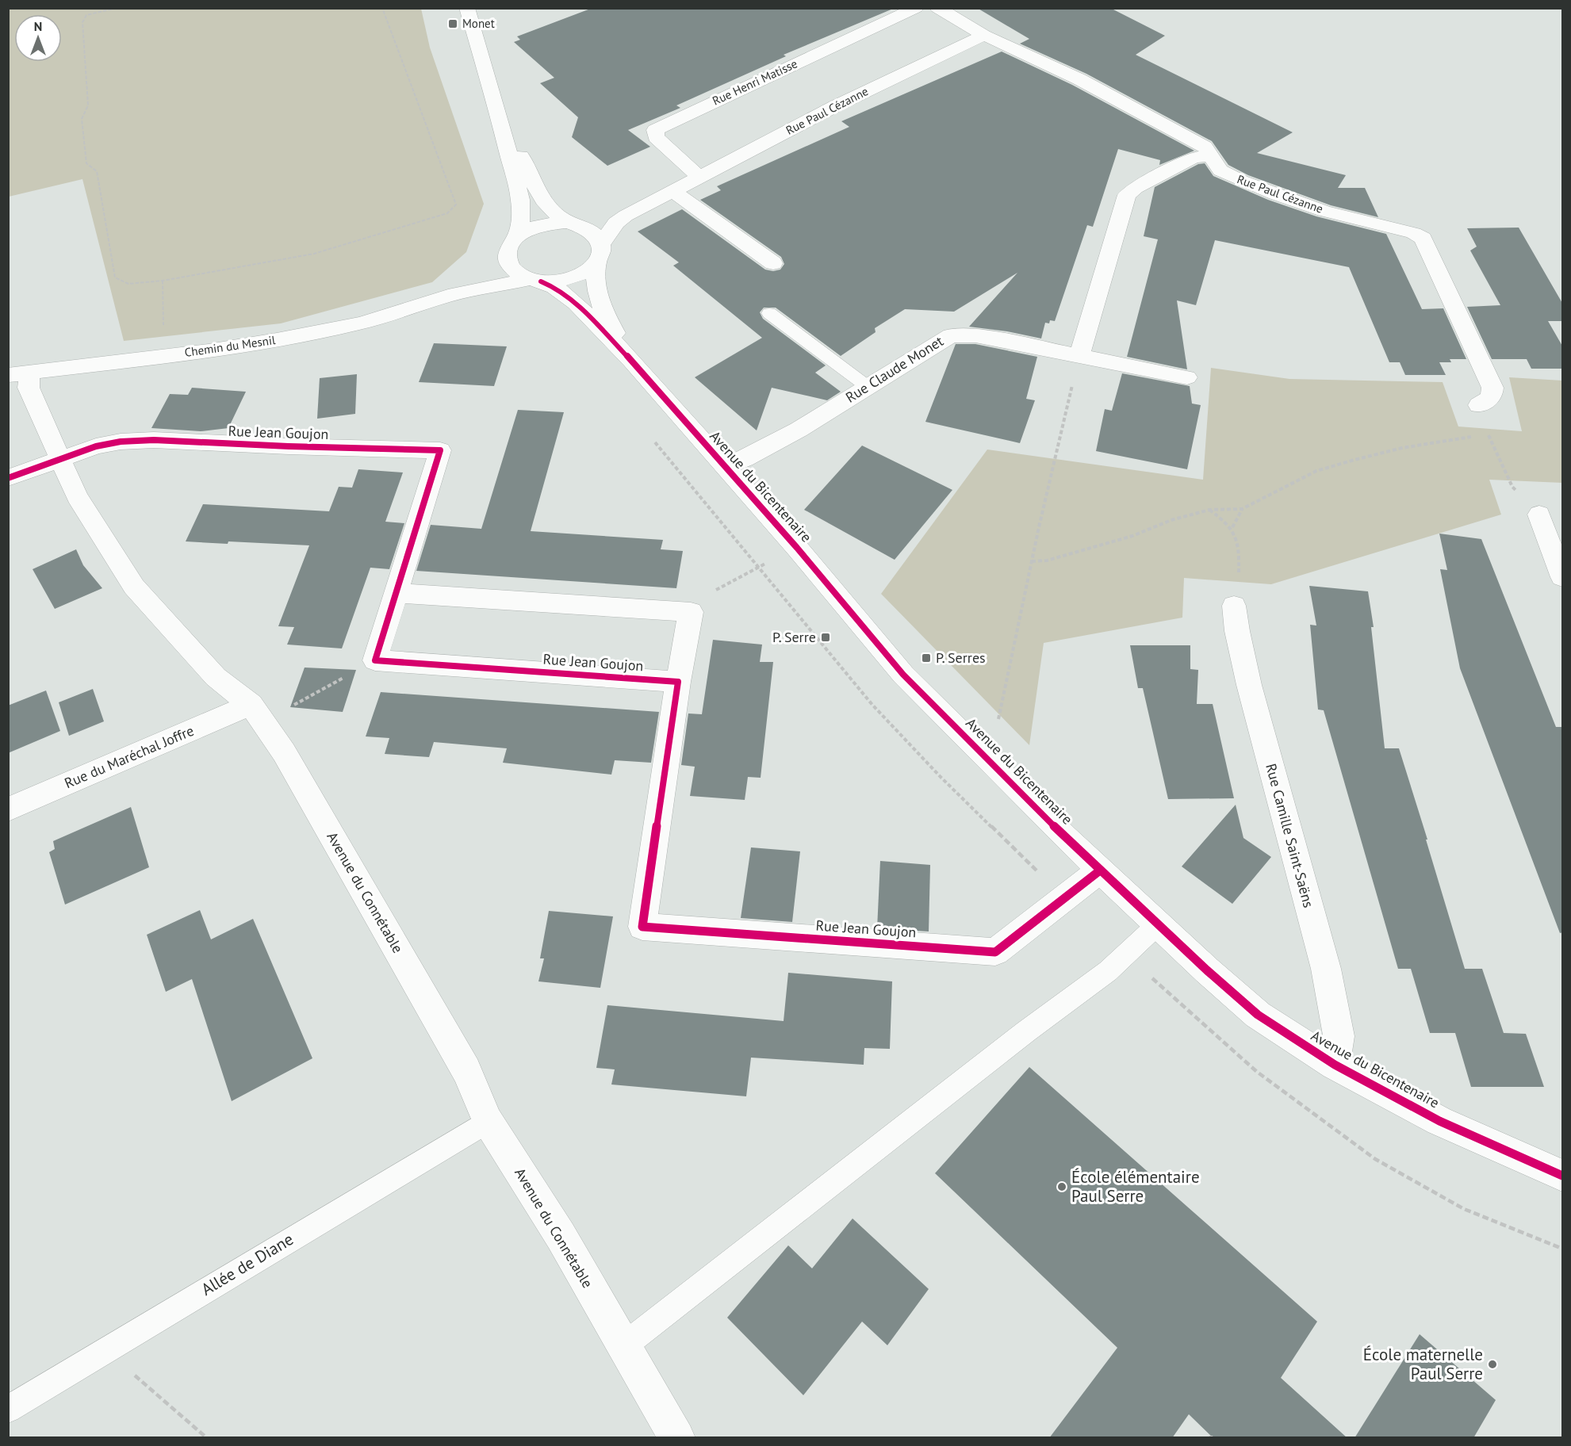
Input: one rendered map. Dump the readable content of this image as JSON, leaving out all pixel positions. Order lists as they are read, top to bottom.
{
  "streets": {
    "street": [
      "Rue Henri Matisse",
      "Rue Paul Cézanne",
      "Chemin du Mesnil",
      "Rue Claude Monet",
      "Rue Jean Goujon",
      "Avenue du Bicentenaire",
      "Rue du Maréchal Joffre",
      "Rue Camille Saint-Saëns",
      "Avenue du Connétable"
    ],
    "lane": ["Allée de Diane"]
  },
  "crossings": [
    ["Rue Henri Matisse", "Rue Paul Cézanne"],
    ["Rue Paul Cézanne", "Chemin du Mesnil"],
    ["Rue Paul Cézanne", "Avenue du Bicentenaire"],
    ["Chemin du Mesnil", "Avenue du Bicentenaire"],
    ["Chemin du Mesnil", "Avenue du Connétable"],
    ["Rue Claude Monet", "Avenue du Bicentenaire"],
    ["Rue Jean Goujon", "Avenue du Bicentenaire"],
    ["Rue Jean Goujon", "Avenue du Connétable"],
    ["Avenue du Bicentenaire", "Rue Camille Saint-Saëns"],
    ["Rue du Maréchal Joffre", "Avenue du Connétable"],
    ["Avenue du Connétable", "Allée de Diane"]
  ],
  "places": {
    "transit": ["Monet", "P. Serre", "P. Serres"],
    "other": ["École élémentaire Paul Serre", "École maternelle Paul Serre"]
  },
  "north": "top"
}
